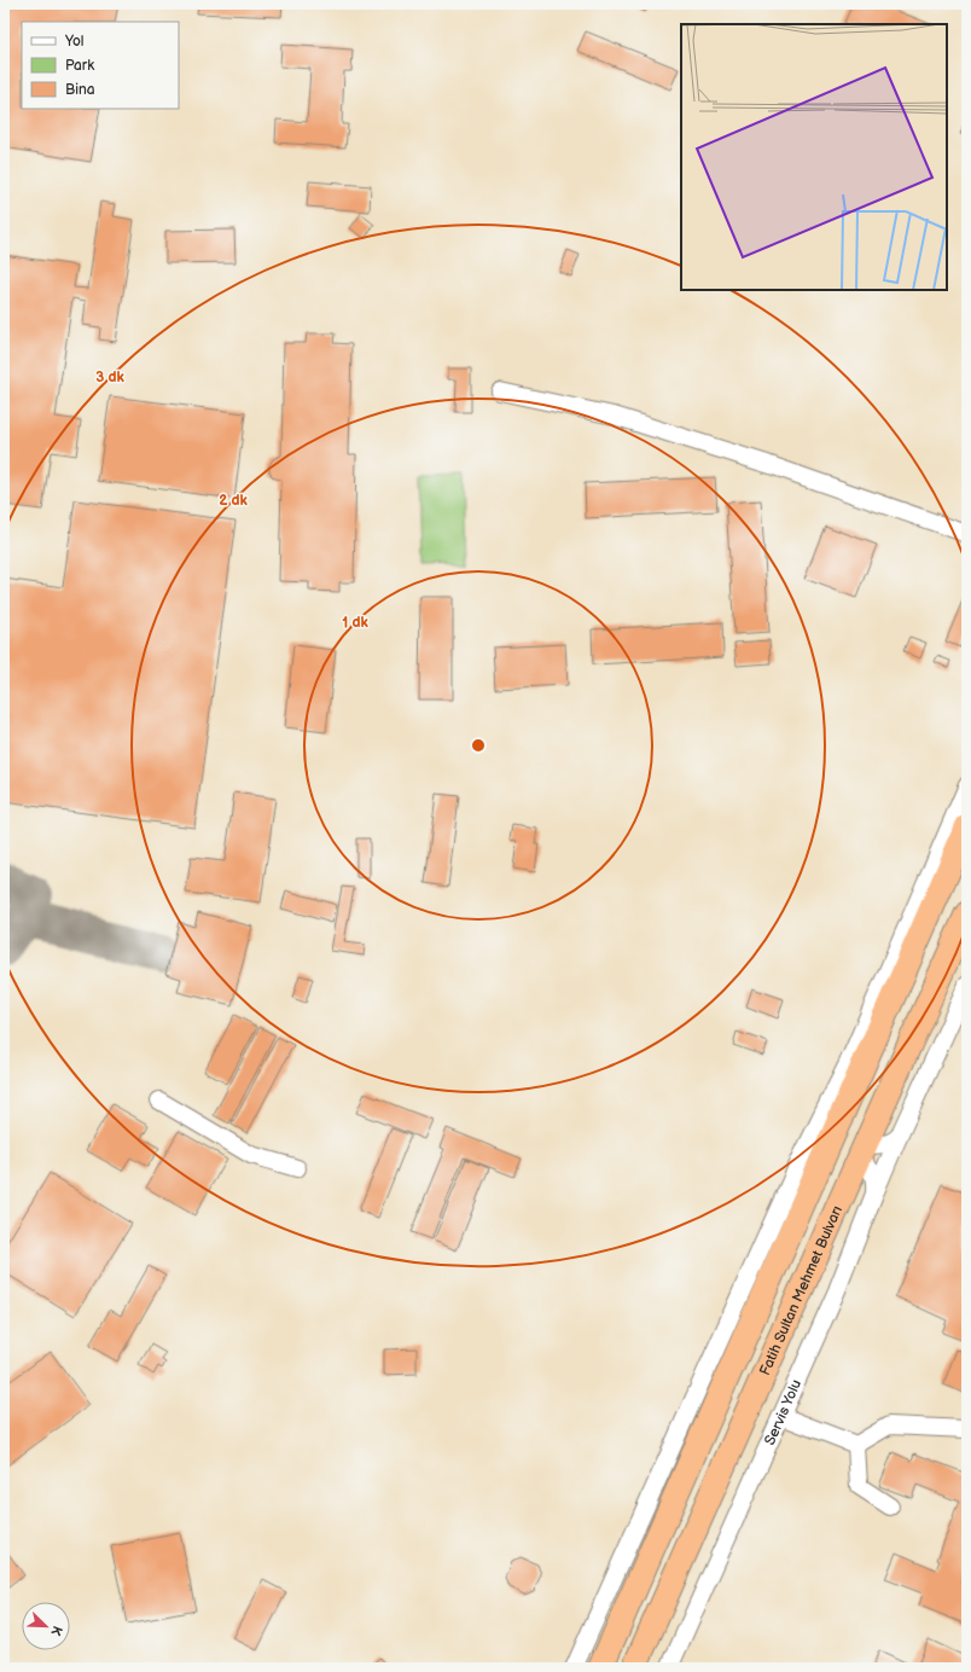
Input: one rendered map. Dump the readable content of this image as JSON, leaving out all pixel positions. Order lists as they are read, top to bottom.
{
  "streets": {
    "highway": ["Fatih Sultan Mehmet Bulvarı"],
    "street": ["Servis Yolu"]
  },
  "crossings": [
    ["Fatih Sultan Mehmet Bulvarı", "Servis Yolu"]
  ],
  "legend": ["Yol", "Park", "Bina"],
  "north": "bottom right",
  "rings": ["3 dk", "2 dk", "1 dk"]
}
